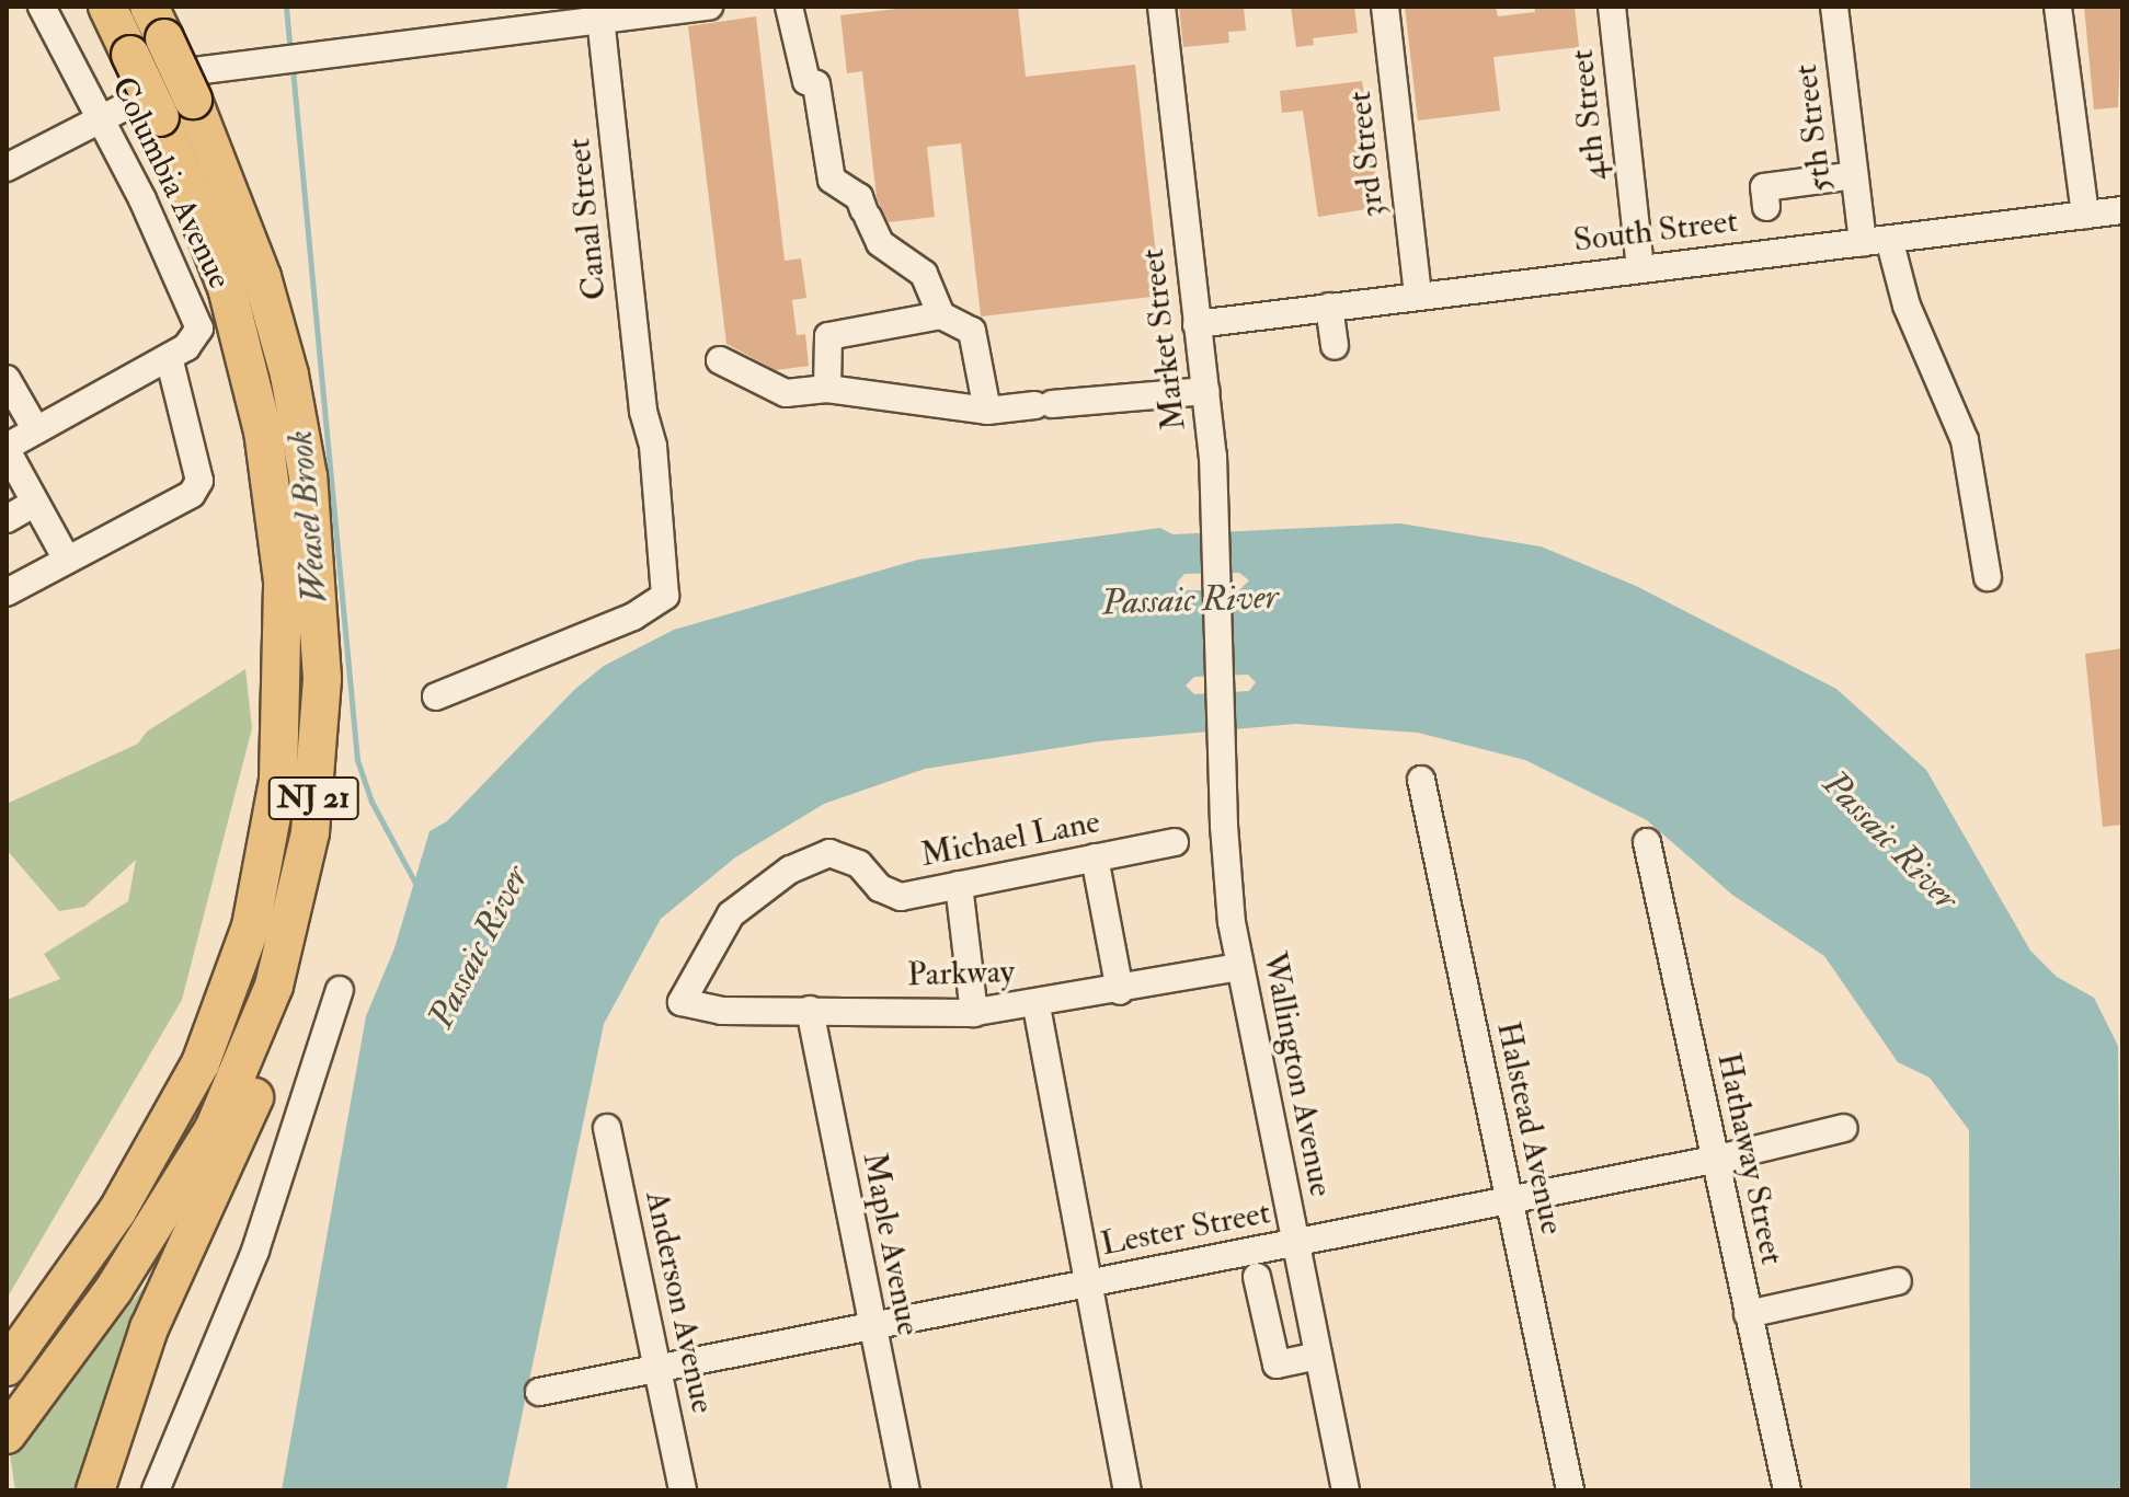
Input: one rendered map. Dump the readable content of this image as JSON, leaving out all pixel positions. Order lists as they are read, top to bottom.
{
  "streets": {
    "highway": ["NJ 21"],
    "street": [
      "4th Street",
      "5th Street",
      "3rd Street",
      "Columbia Avenue",
      "Canal Street",
      "South Street",
      "Market Street",
      "Michael Lane",
      "Parkway",
      "Wallington Avenue",
      "Halstead Avenue",
      "Hathaway Street",
      "Lester Street",
      "Maple Avenue",
      "Anderson Avenue"
    ]
  },
  "crossings": [
    ["4th Street", "South Street"],
    ["5th Street", "South Street"],
    ["3rd Street", "South Street"],
    ["South Street", "Market Street"],
    ["Market Street", "Wallington Avenue"],
    ["Michael Lane", "Parkway"],
    ["Parkway", "Wallington Avenue"],
    ["Parkway", "Maple Avenue"],
    ["Wallington Avenue", "Lester Street"],
    ["Halstead Avenue", "Lester Street"],
    ["Hathaway Street", "Lester Street"],
    ["Lester Street", "Maple Avenue"],
    ["Lester Street", "Anderson Avenue"]
  ],
  "water": ["Weasel Brook", "Passaic River"]
}
